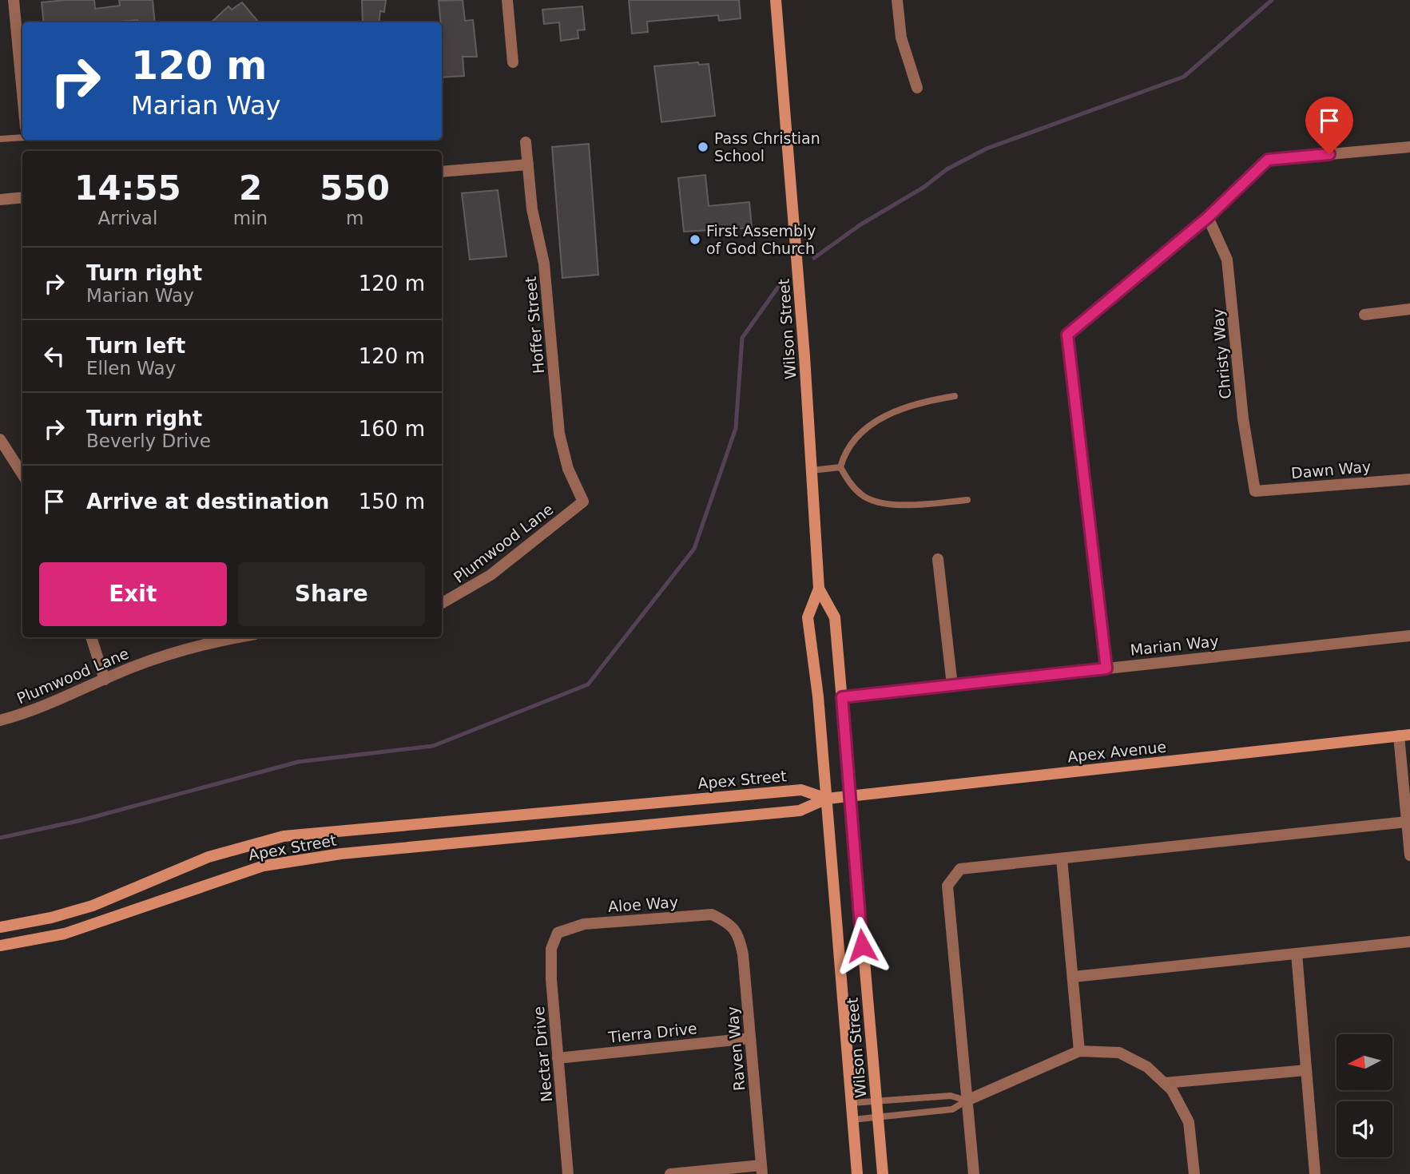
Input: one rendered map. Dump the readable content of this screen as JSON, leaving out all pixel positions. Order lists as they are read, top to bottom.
{
  "streets": {
    "main road": ["Wilson Street", "Apex Avenue", "Apex Street"],
    "street": [
      "Hoffer Street",
      "Christy Way",
      "Dawn Way",
      "Plumwood Lane",
      "Marian Way",
      "Aloe Way",
      "Tierra Drive",
      "Raven Way",
      "Nectar Drive"
    ]
  },
  "crossings": [
    ["Hoffer Street", "Plumwood Lane"],
    ["Wilson Street", "Marian Way"],
    ["Wilson Street", "Apex Avenue"],
    ["Wilson Street", "Apex Street"],
    ["Christy Way", "Dawn Way"],
    ["Apex Avenue", "Apex Street"],
    ["Aloe Way", "Raven Way"],
    ["Aloe Way", "Nectar Drive"],
    ["Tierra Drive", "Raven Way"],
    ["Tierra Drive", "Nectar Drive"]
  ],
  "places": ["Pass Christian School", "First Assembly of God Church"],
  "north": "left",
  "page": {
    "turn": ["120 m", "Marian Way"],
    "eta": [
      "14:55",
      "Arrival",
      "2",
      "min",
      "550",
      "m"
    ],
    "list": [
      {
        "name": "Turn right",
        "note": "Marian Way",
        "value": "120 m"
      },
      {
        "name": "Turn left",
        "note": "Ellen Way",
        "value": "120 m"
      },
      {
        "name": "Turn right",
        "note": "Beverly Drive",
        "value": "160 m"
      },
      {
        "name": "Arrive at destination",
        "value": "150 m"
      }
    ],
    "buttons": ["Exit", "Share"]
  }
}
